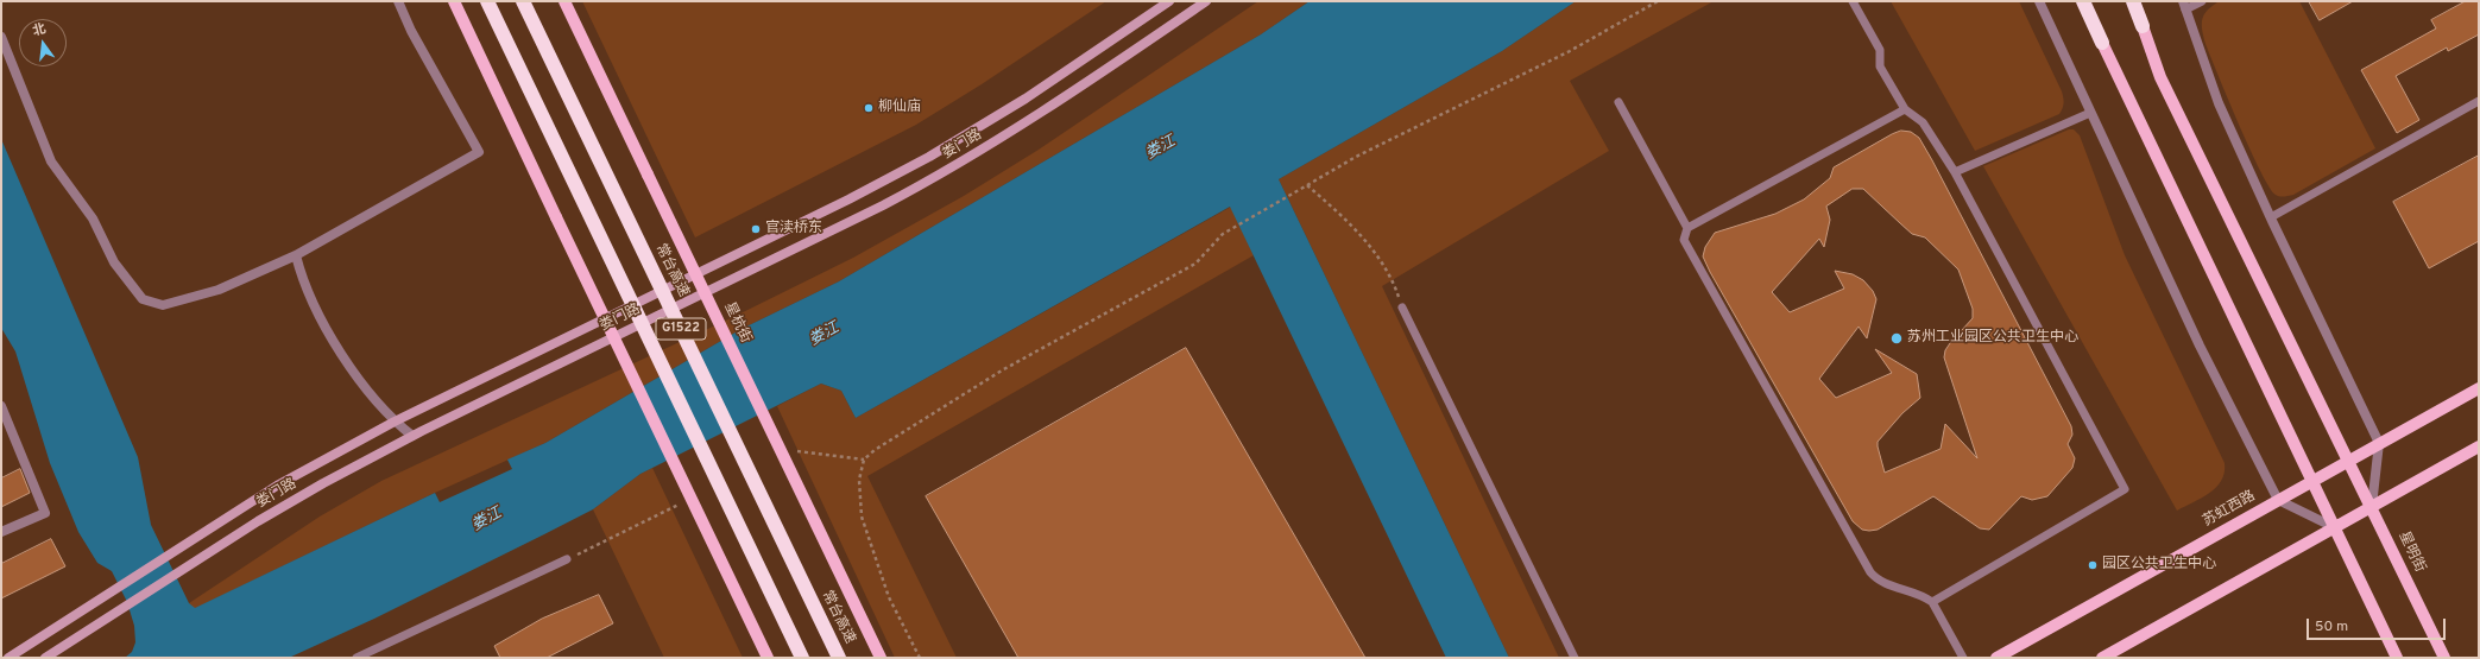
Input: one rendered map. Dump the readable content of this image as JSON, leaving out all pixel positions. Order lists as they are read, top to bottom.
{
  "streets": {
    "highway": ["常台高速", "G1522"],
    "main road": [
      "娄门路",
      "星杭街",
      "苏虹西路",
      "星明街"
    ]
  },
  "crossings": [
    ["苏虹西路", "星明街"]
  ],
  "water": ["娄江"],
  "places": [
    "柳仙庙",
    "官渎桥东",
    "苏州工业园区公共卫生中心",
    "园区公共卫生中心"
  ],
  "scale_bar": "50 m",
  "north": "top"
}
